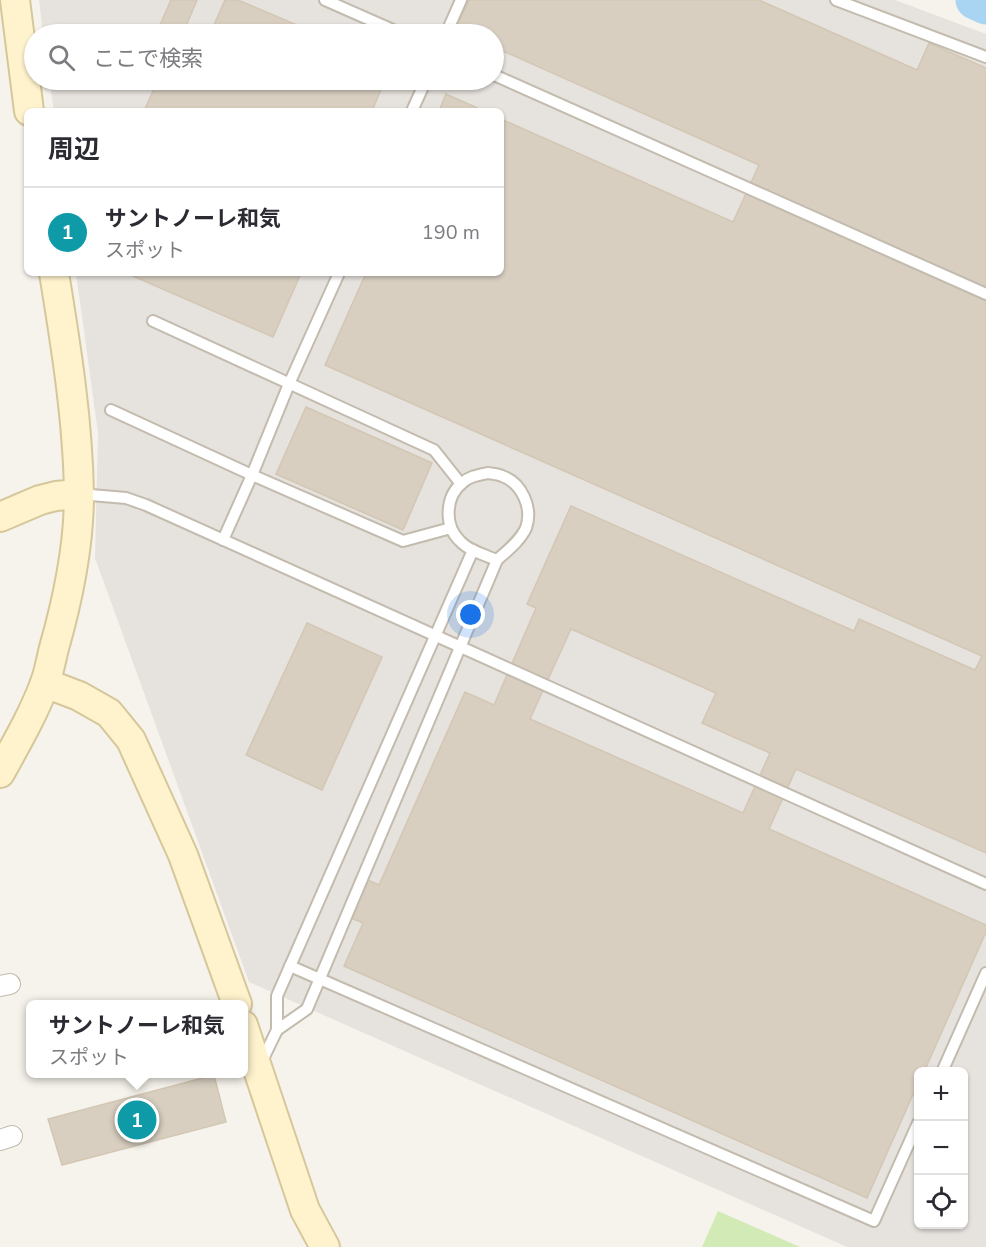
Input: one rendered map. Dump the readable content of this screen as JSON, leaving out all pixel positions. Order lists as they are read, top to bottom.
{
  "page": {
    "search": "ここで検索",
    "heading": "周辺",
    "list": [
      {
        "mark": "1",
        "name": "サントノーレ和気",
        "note": "スポット",
        "value": "190 m"
      }
    ],
    "popup": ["サントノーレ和気", "スポット"],
    "map_buttons": ["+", "−"],
    "pins": "1"
  }
}
